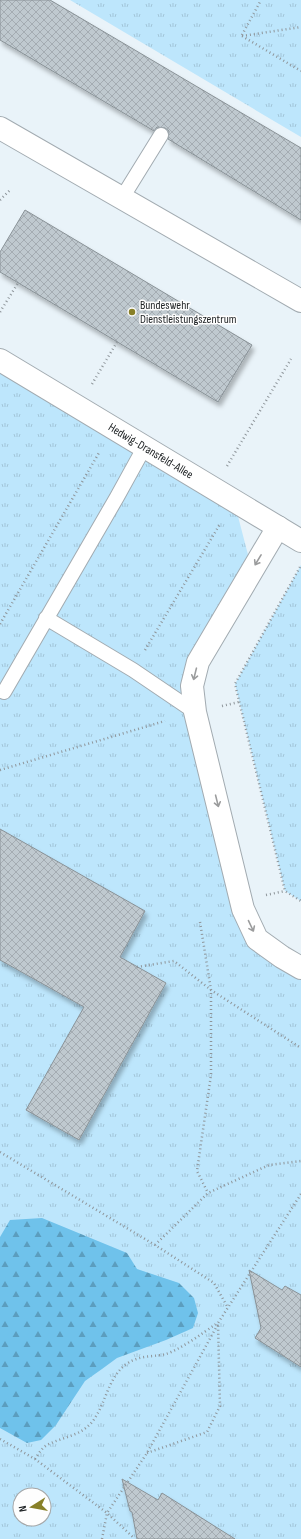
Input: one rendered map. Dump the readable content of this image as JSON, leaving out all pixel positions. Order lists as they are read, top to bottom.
{
  "streets": {
    "street": ["Hedwig-Dransfeld-Allee"]
  },
  "places": ["Bundeswehr Dienstleistungszentrum"],
  "north": "left"
}
